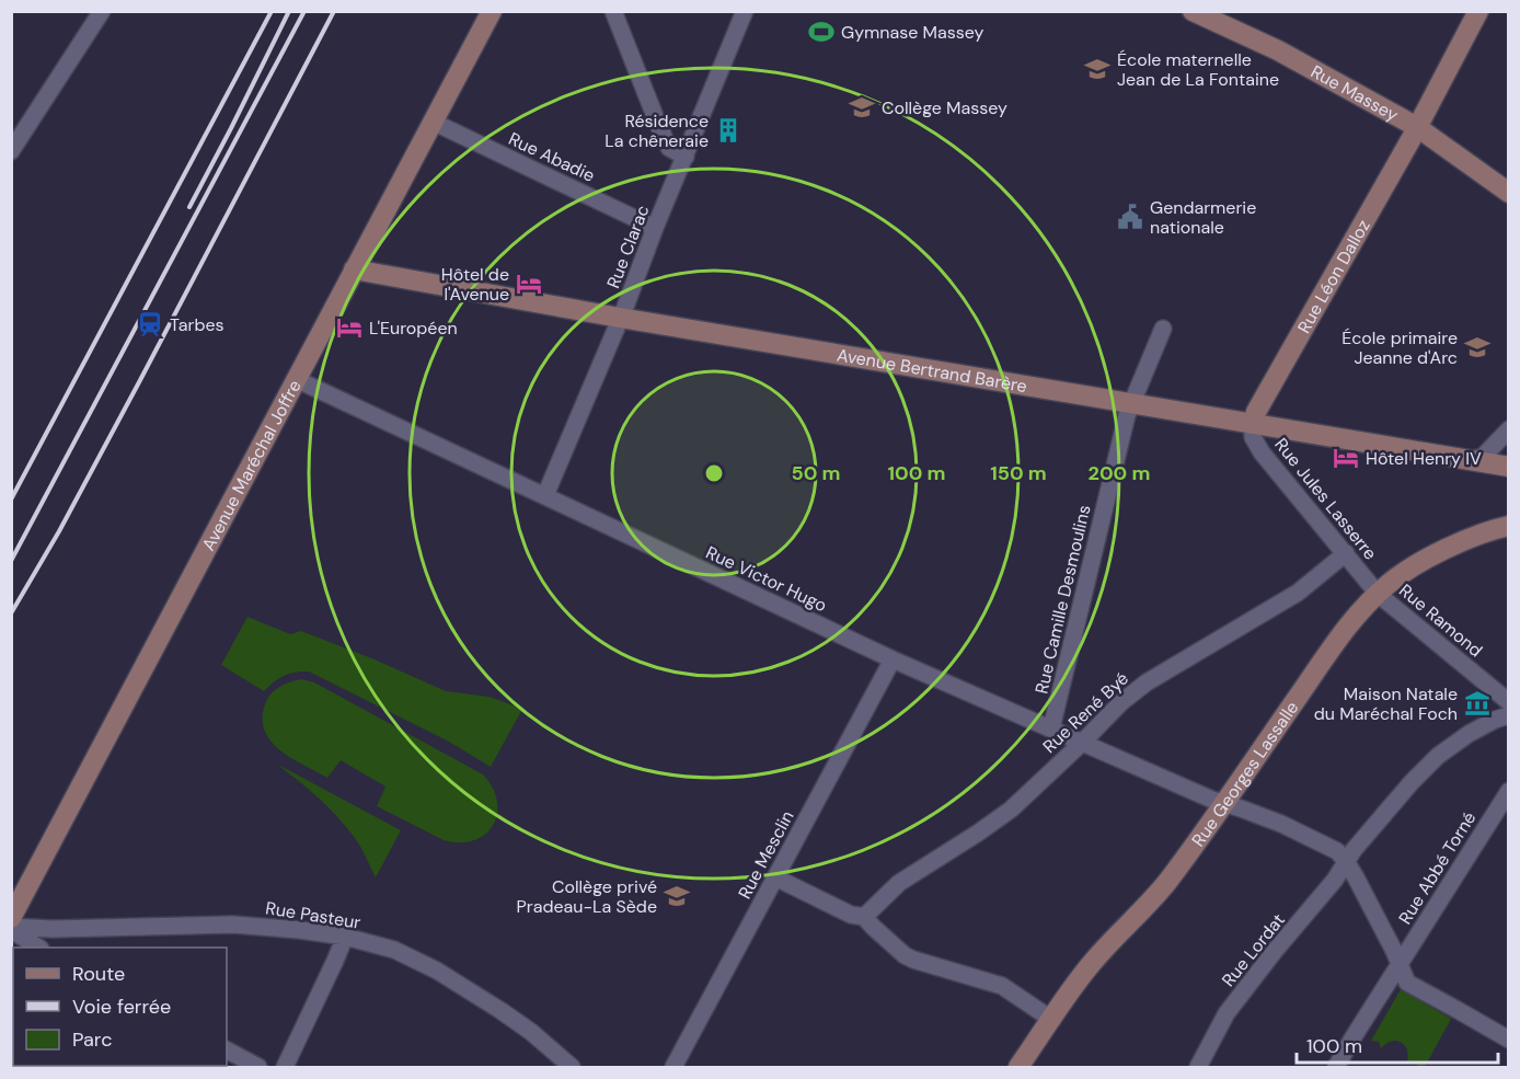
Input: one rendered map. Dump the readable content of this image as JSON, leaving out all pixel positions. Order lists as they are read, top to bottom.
{
  "streets": {
    "main road": [
      "Rue Massey",
      "Rue Léon Dalloz",
      "Avenue Bertrand Barère",
      "Avenue Maréchal Joffre",
      "Rue Georges Lassalle"
    ],
    "street": [
      "Rue Abadie",
      "Rue Clarac",
      "Rue Jules Lasserre",
      "Rue Victor Hugo",
      "Rue Camille Desmoulins",
      "Rue Ramond",
      "Rue René Byé",
      "Rue Mesclin",
      "Rue Abbé Torné",
      "Rue Pasteur",
      "Rue Lordat"
    ]
  },
  "crossings": [
    ["Rue Massey", "Rue Léon Dalloz"],
    ["Rue Abadie", "Rue Clarac"],
    ["Rue Abadie", "Avenue Maréchal Joffre"],
    ["Rue Clarac", "Avenue Bertrand Barère"],
    ["Rue Clarac", "Rue Victor Hugo"],
    ["Rue Léon Dalloz", "Avenue Bertrand Barère"],
    ["Rue Léon Dalloz", "Rue Jules Lasserre"],
    ["Avenue Bertrand Barère", "Avenue Maréchal Joffre"],
    ["Avenue Bertrand Barère", "Rue Jules Lasserre"],
    ["Avenue Bertrand Barère", "Rue Camille Desmoulins"],
    ["Avenue Maréchal Joffre", "Rue Victor Hugo"],
    ["Rue Jules Lasserre", "Rue Ramond"],
    ["Rue Jules Lasserre", "Rue René Byé"],
    ["Rue Jules Lasserre", "Rue Georges Lassalle"],
    ["Rue Victor Hugo", "Rue Camille Desmoulins"],
    ["Rue Victor Hugo", "Rue René Byé"],
    ["Rue Victor Hugo", "Rue Georges Lassalle"],
    ["Rue Victor Hugo", "Rue Mesclin"],
    ["Rue Victor Hugo", "Rue Lordat"],
    ["Rue Ramond", "Rue Georges Lassalle"]
  ],
  "places": {
    "sports": ["Gymnase Massey"],
    "school or university": [
      "École maternelle Jean de La Fontaine",
      "Collège Massey",
      "École primaire Jeanne d'Arc",
      "Collège privé Pradeau-La Sède"
    ],
    "building": ["Résidence La chêneraie"],
    "public building": ["Gendarmerie nationale"],
    "hotel": ["Hôtel de l'Avenue", "L'Européen", "Hôtel Henry IV"],
    "station": ["Tarbes"],
    "museum": ["Maison Natale du Maréchal Foch"]
  },
  "legend": ["Route", "Voie ferrée", "Parc"],
  "scale_bar": "100 m",
  "rings": [
    "50 m",
    "100 m",
    "150 m",
    "200 m"
  ]
}
